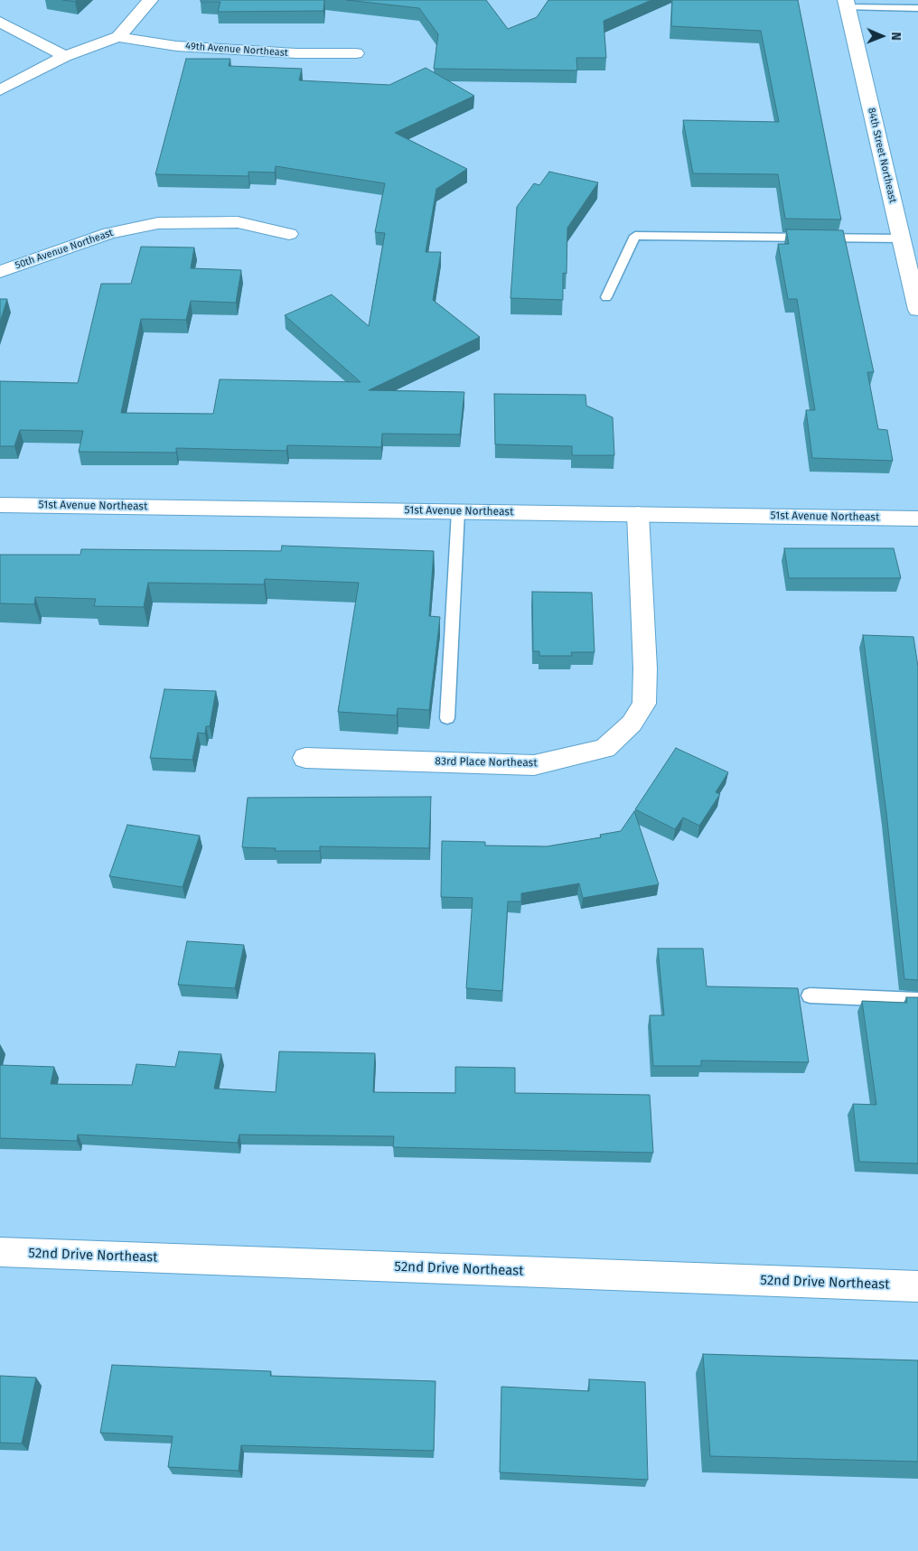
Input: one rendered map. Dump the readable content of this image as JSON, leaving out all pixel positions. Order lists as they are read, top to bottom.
{
  "streets": {
    "street": [
      "49th Avenue Northeast",
      "84th Street Northeast",
      "50th Avenue Northeast",
      "51st Avenue Northeast",
      "83rd Place Northeast",
      "52nd Drive Northeast"
    ]
  },
  "crossings": [
    ["51st Avenue Northeast", "83rd Place Northeast"]
  ],
  "north": "right"
}
